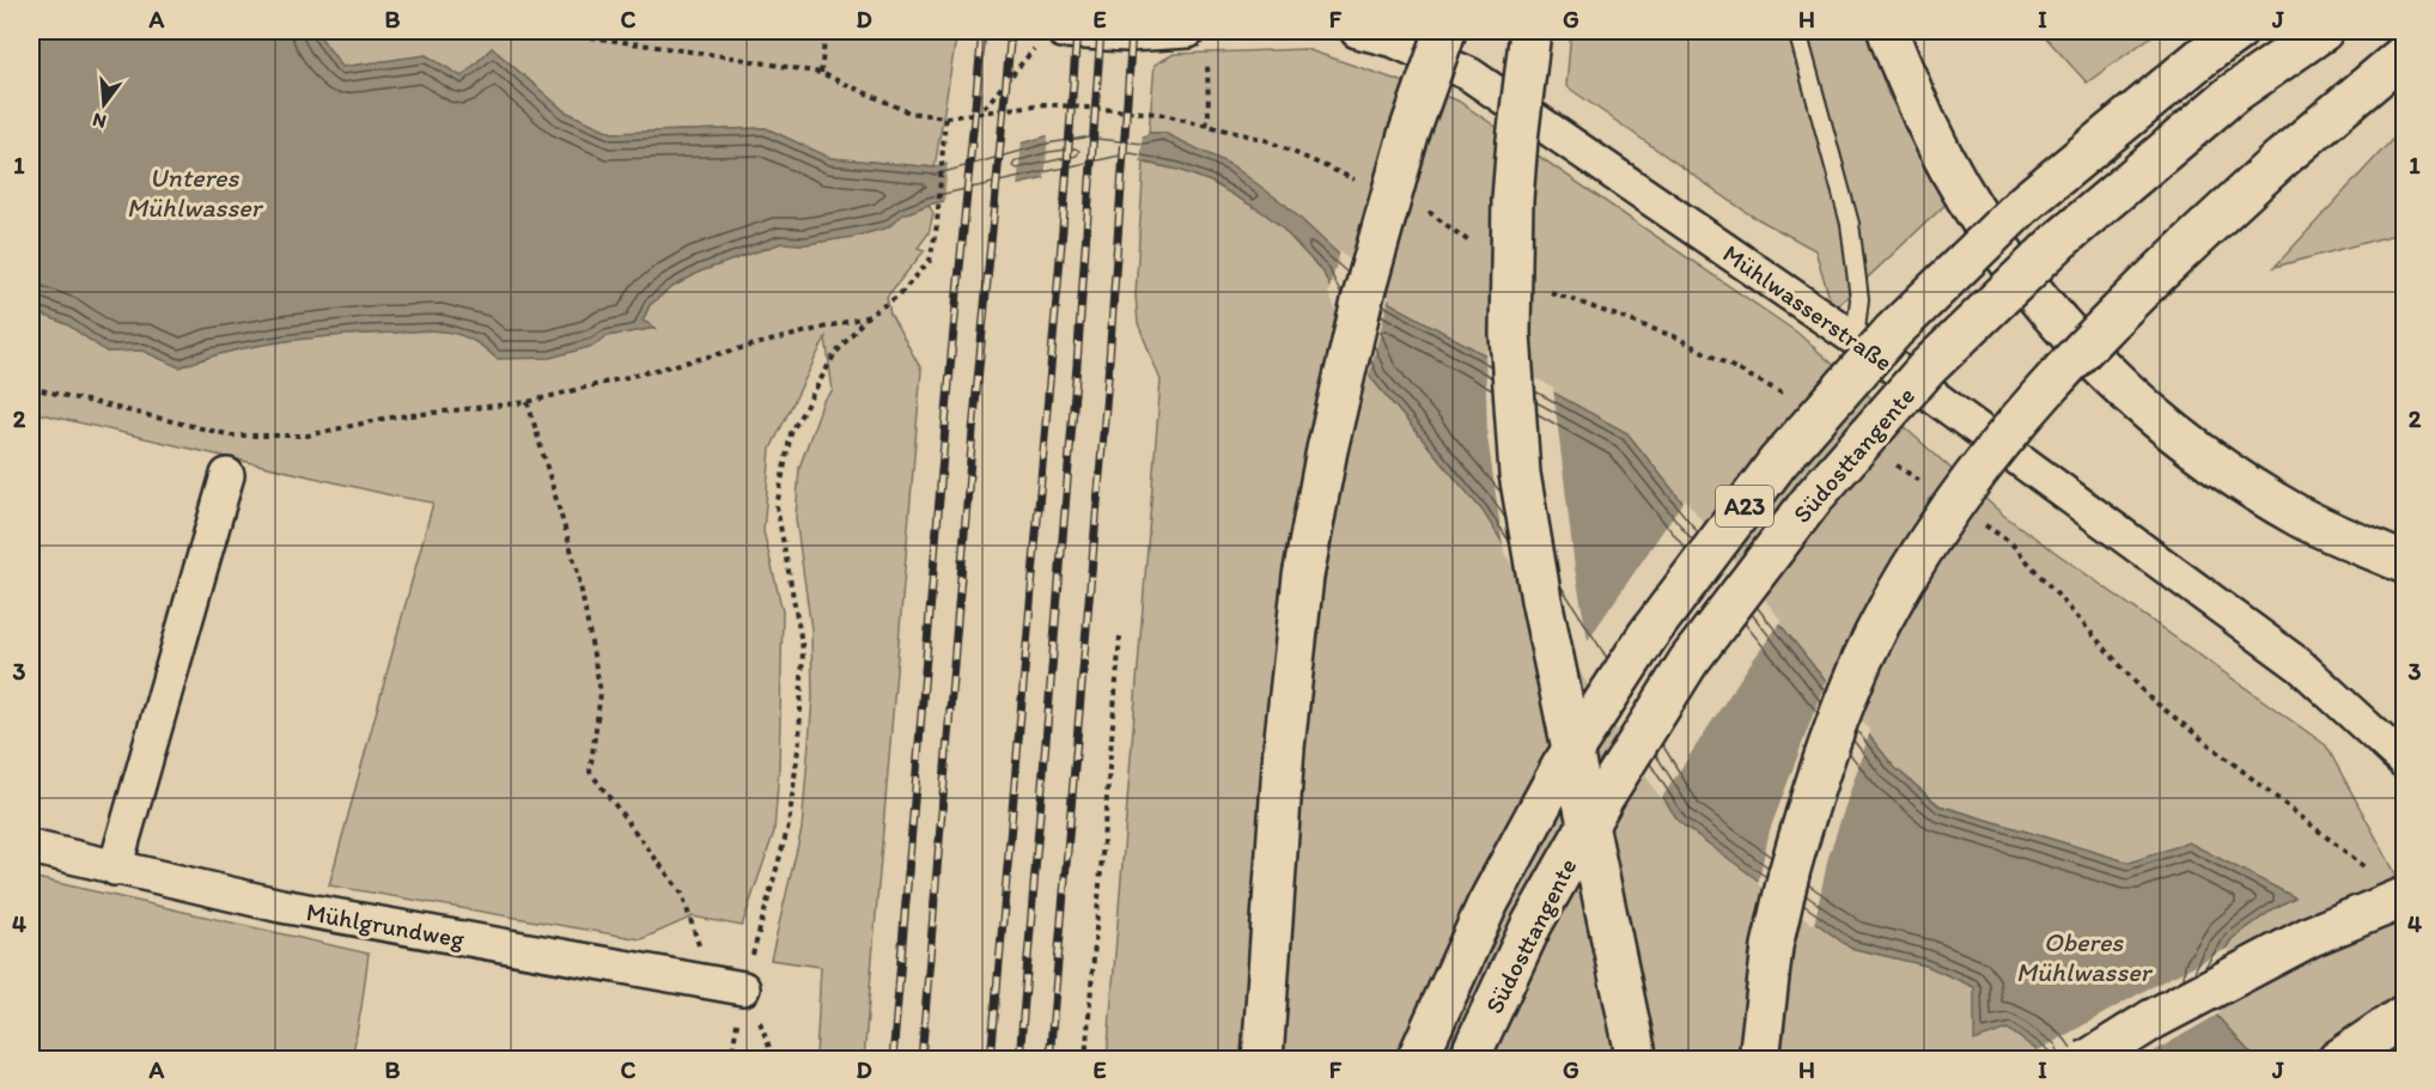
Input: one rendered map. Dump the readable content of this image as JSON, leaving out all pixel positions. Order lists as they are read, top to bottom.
{
  "streets": {
    "highway": ["Südosttangente", "A23"],
    "street": ["Mühlwasserstraße", "Mühlgrundweg"]
  },
  "water": ["Unteres Mühlwasser", "Oberes Mühlwasser"],
  "north": "bottom",
  "grid": {
    "columns": [
      "A",
      "B",
      "C",
      "D",
      "E",
      "F",
      "G",
      "H",
      "I",
      "J"
    ],
    "rows": [
      "1",
      "2",
      "3",
      "4"
    ]
  }
}
